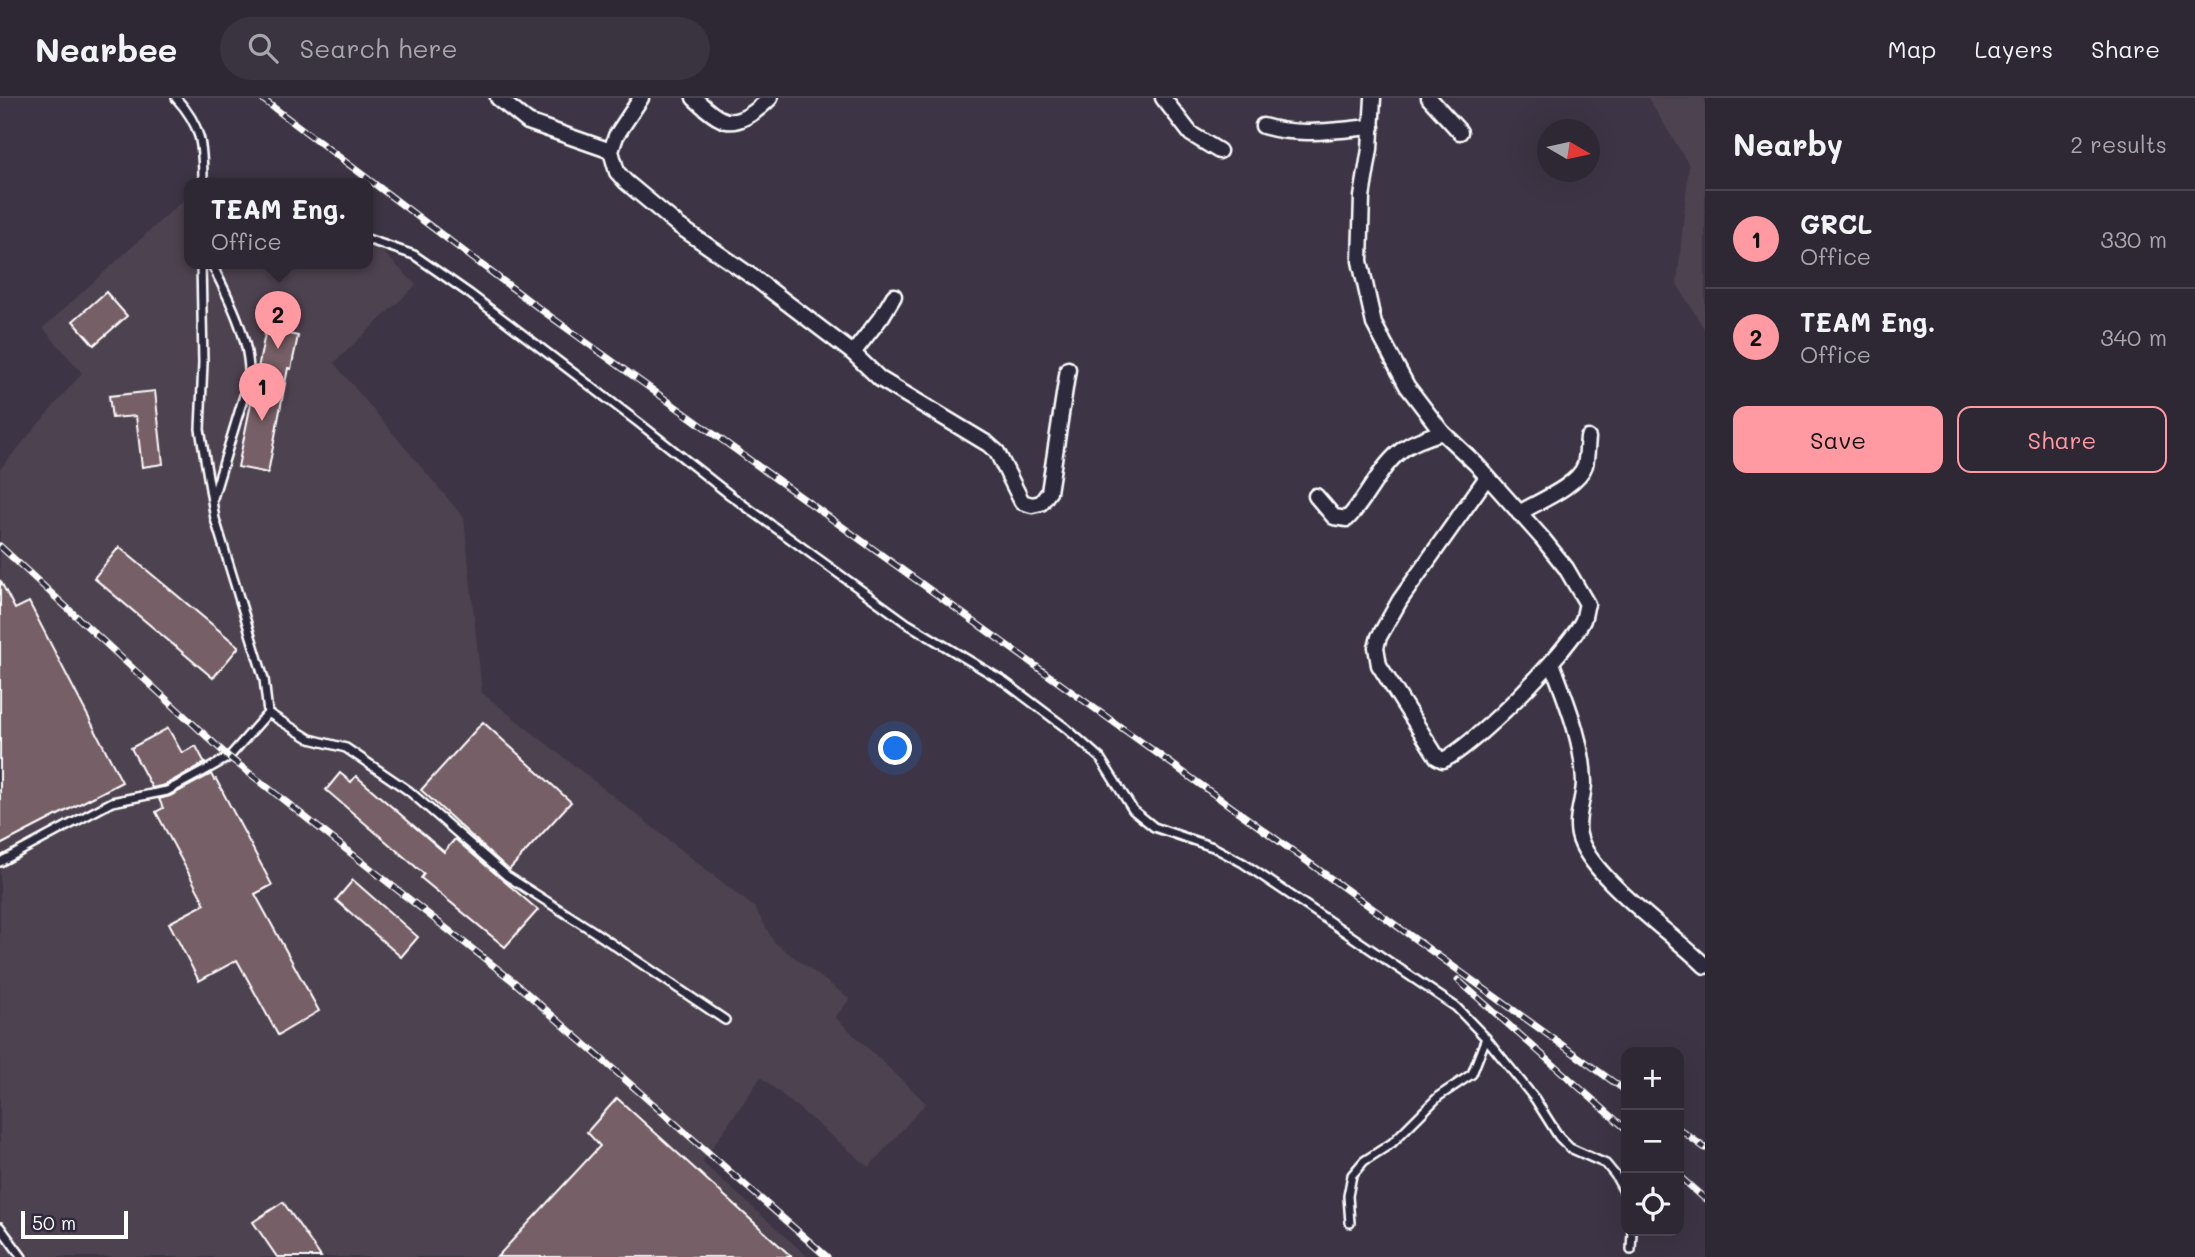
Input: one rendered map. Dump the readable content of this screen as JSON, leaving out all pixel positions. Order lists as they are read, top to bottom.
{
  "scale_bar": "50 m",
  "north": "right",
  "page": {
    "header": "Nearbee",
    "search": "Search here",
    "nav": ["Map", "Layers", "Share"],
    "heading": ["Nearby", "2 results"],
    "popup": ["TEAM Eng.", "Office"],
    "list": [
      {
        "mark": "1",
        "name": "GRCL",
        "note": "Office",
        "value": "330 m"
      },
      {
        "mark": "2",
        "name": "TEAM Eng.",
        "note": "Office",
        "value": "340 m"
      }
    ],
    "pins": ["2", "1"],
    "buttons": ["Save", "Share"],
    "map_buttons": ["+", "−"],
    "scale": "50 m"
  }
}
